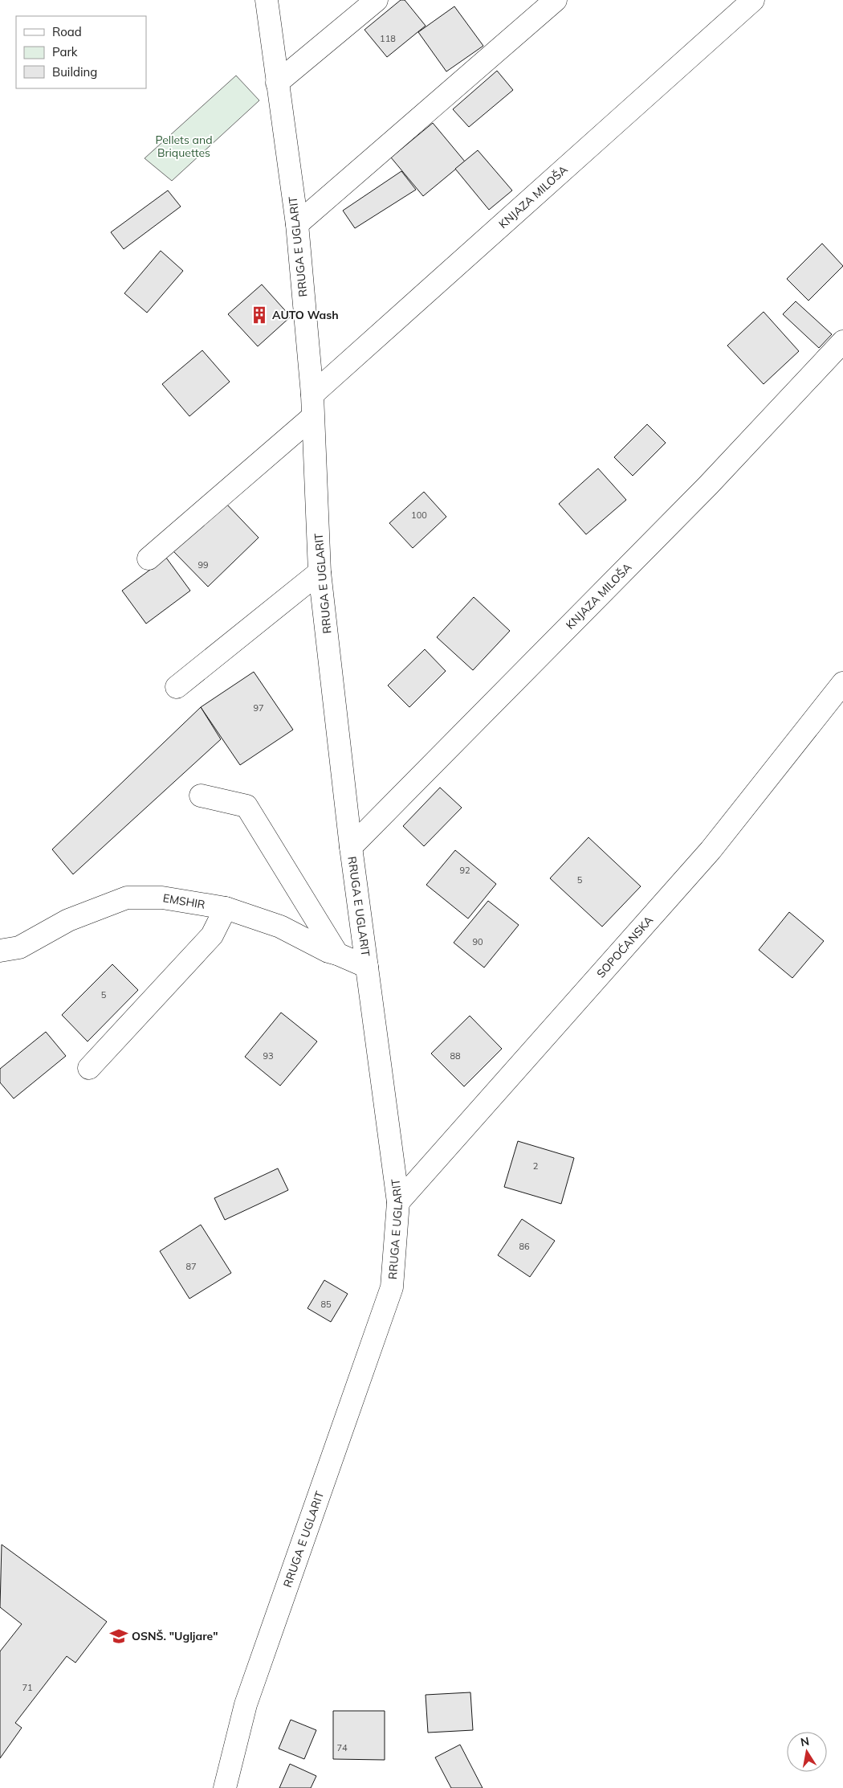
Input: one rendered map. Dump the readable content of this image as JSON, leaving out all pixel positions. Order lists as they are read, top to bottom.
{
  "streets": {
    "street": [
      "KNJAZA MILOŠA",
      "RRUGA E UGLARIT",
      "EMSHIR",
      "SOPOĆANSKA"
    ]
  },
  "crossings": [
    ["KNJAZA MILOŠA", "RRUGA E UGLARIT"],
    ["RRUGA E UGLARIT", "EMSHIR"],
    ["RRUGA E UGLARIT", "SOPOĆANSKA"]
  ],
  "parks": ["Pellets and Briquettes"],
  "places": {
    "building": ["AUTO Wash"],
    "school or university": ["OSNŠ. \"Ugljare\""]
  },
  "house_numbers": [
    "118",
    "100",
    "99",
    "97",
    "92",
    "5",
    "90",
    "5",
    "93",
    "88",
    "2",
    "86",
    "87",
    "85",
    "71",
    "74"
  ],
  "legend": ["Road", "Park", "Building"],
  "north": "top"
}
